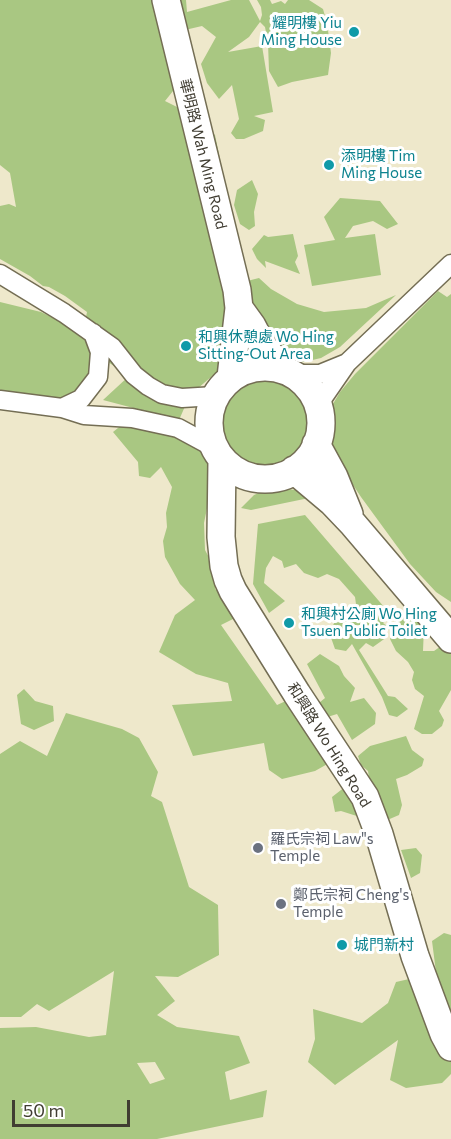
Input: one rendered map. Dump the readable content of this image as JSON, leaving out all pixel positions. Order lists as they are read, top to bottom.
{
  "streets": {
    "main road": ["華明路 Wah Ming Road", "和興路 Wo Hing Road"]
  },
  "crossings": [
    ["華明路 Wah Ming Road", "和興路 Wo Hing Road"]
  ],
  "places": [
    "耀明樓 Yiu Ming House",
    "添明樓 Tim Ming House",
    "和興休憩處 Wo Hing Sitting-Out Area",
    "和興村公廁 Wo Hing Tsuen Public Toilet",
    "羅氏宗祠 Law\"s Temple",
    "鄭氏宗祠 Cheng's Temple",
    "城門新村"
  ],
  "scale_bar": "50 m"
}
